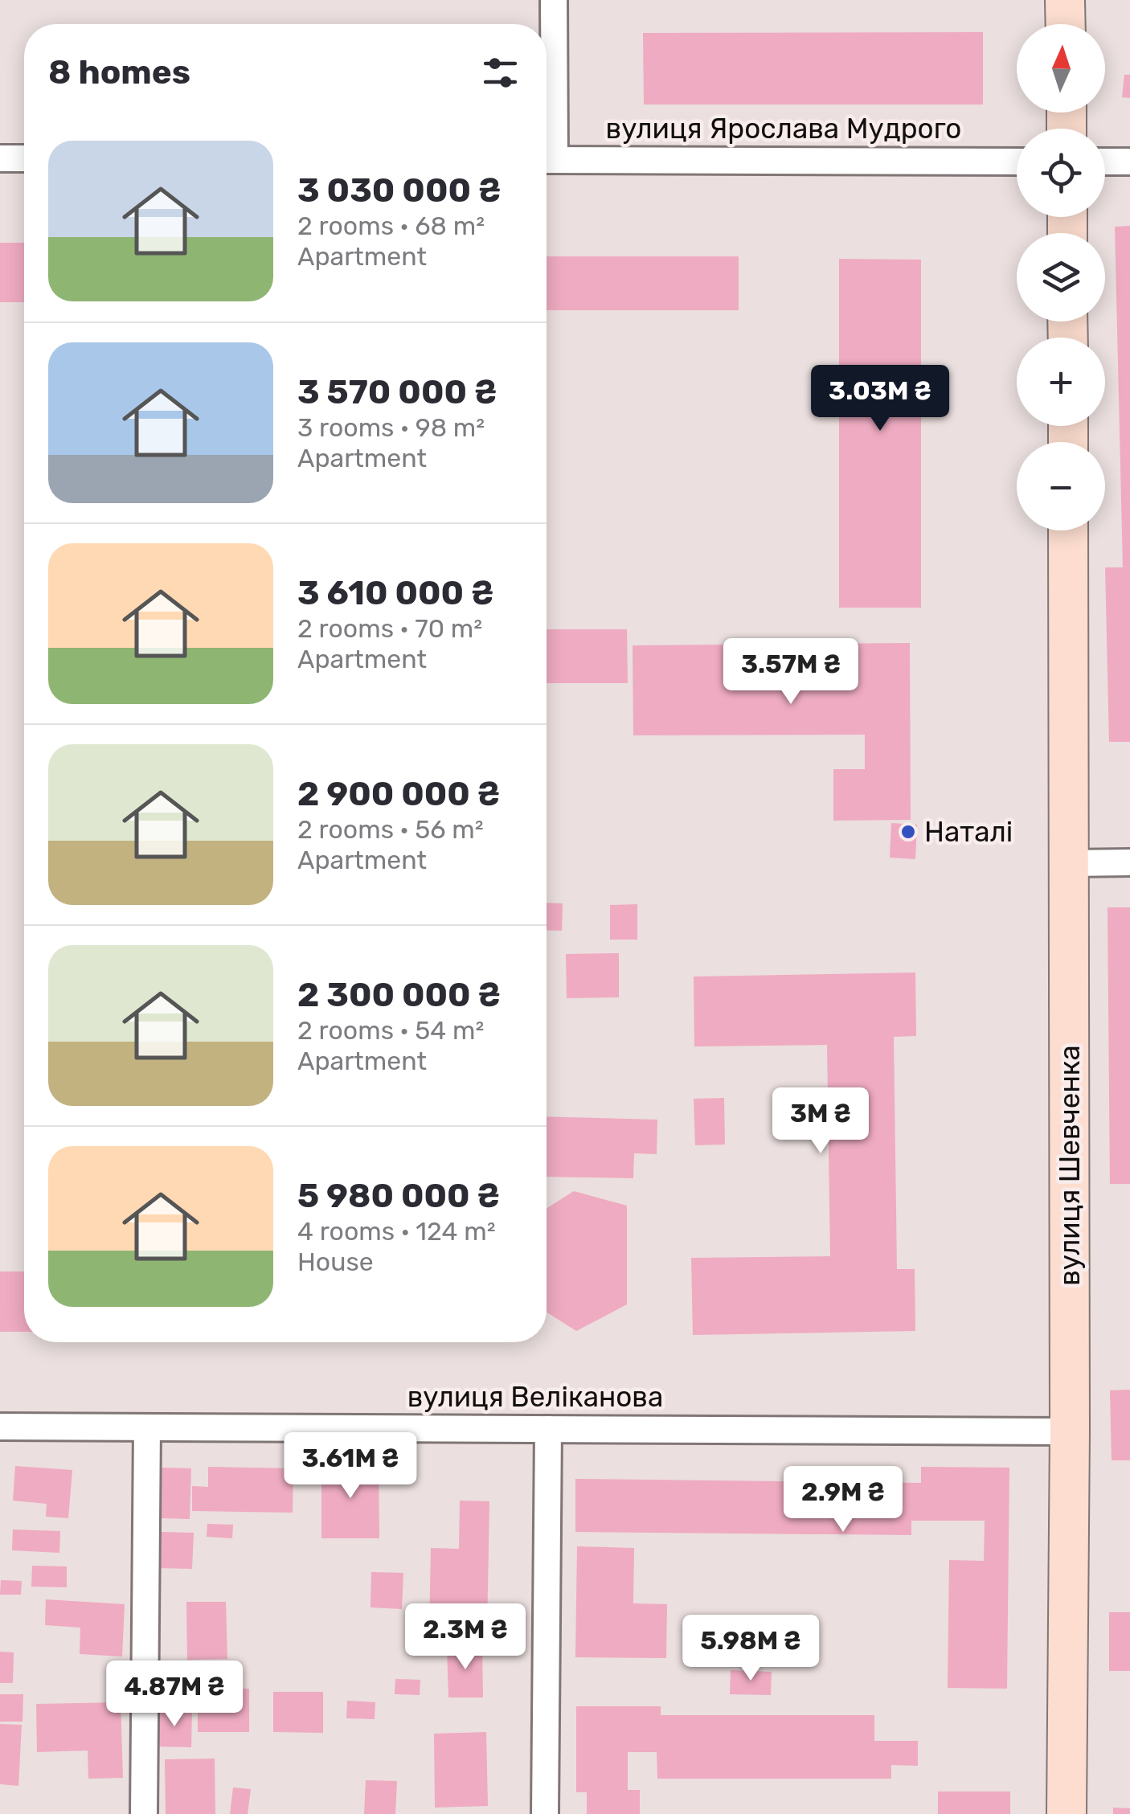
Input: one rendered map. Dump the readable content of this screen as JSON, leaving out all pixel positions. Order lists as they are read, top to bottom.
{
  "streets": {
    "street": ["вулиця Ярослава Мудрого", "вулиця Шевченка", "вулиця Веліканова"]
  },
  "crossings": [
    ["вулиця Шевченка", "вулиця Веліканова"]
  ],
  "places": ["Наталі"],
  "north": "top",
  "page": {
    "map_buttons": ["+", "−"],
    "heading": "8 homes",
    "list": [
      {
        "name": "3 030 000 ₴",
        "note": "2 rooms · 68 m² · Apartment"
      },
      {
        "name": "3 570 000 ₴",
        "note": "3 rooms · 98 m² · Apartment"
      },
      {
        "name": "3 610 000 ₴",
        "note": "2 rooms · 70 m² · Apartment"
      },
      {
        "name": "2 900 000 ₴",
        "note": "2 rooms · 56 m² · Apartment"
      },
      {
        "name": "2 300 000 ₴",
        "note": "2 rooms · 54 m² · Apartment"
      },
      {
        "name": "5 980 000 ₴",
        "note": "4 rooms · 124 m² · House"
      }
    ],
    "price": [
      "3.03M ₴",
      "3.57M ₴",
      "3M ₴",
      "3.61M ₴",
      "2.9M ₴",
      "2.3M ₴",
      "5.98M ₴",
      "4.87M ₴"
    ]
  }
}
